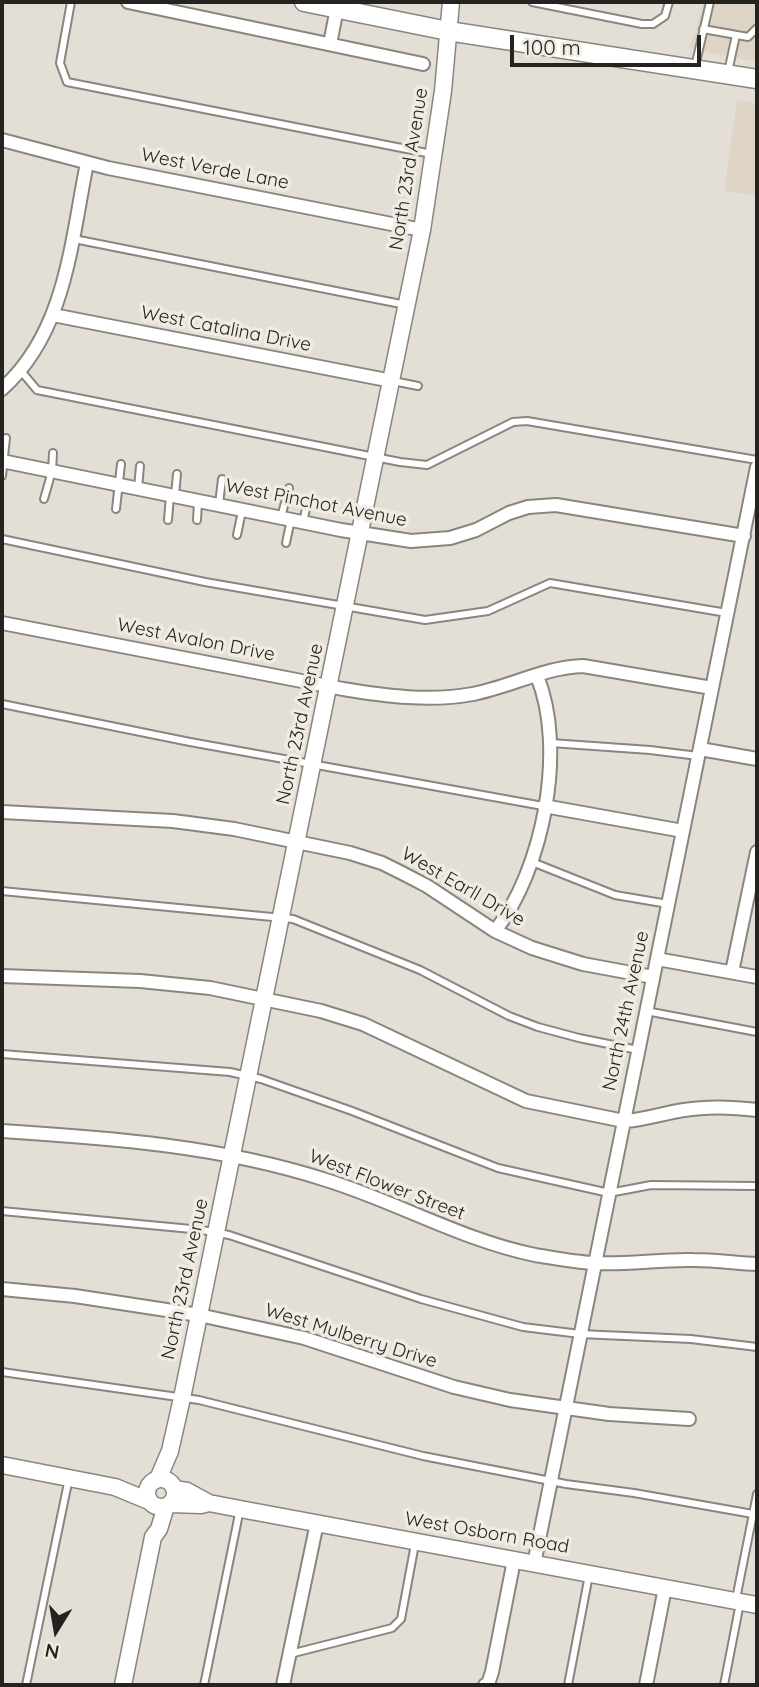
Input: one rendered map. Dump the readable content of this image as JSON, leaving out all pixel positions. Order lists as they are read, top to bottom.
{
  "streets": {
    "street": [
      "West Verde Lane",
      "North 23rd Avenue",
      "West Catalina Drive",
      "West Pinchot Avenue",
      "West Avalon Drive",
      "West Earll Drive",
      "North 24th Avenue",
      "West Flower Street",
      "West Mulberry Drive",
      "West Osborn Road"
    ]
  },
  "crossings": [
    ["West Verde Lane", "North 23rd Avenue"],
    ["North 23rd Avenue", "West Catalina Drive"],
    ["North 23rd Avenue", "West Pinchot Avenue"],
    ["North 23rd Avenue", "West Avalon Drive"],
    ["North 23rd Avenue", "West Earll Drive"],
    ["North 23rd Avenue", "West Flower Street"],
    ["North 23rd Avenue", "West Mulberry Drive"],
    ["North 23rd Avenue", "West Osborn Road"],
    ["West Pinchot Avenue", "North 24th Avenue"],
    ["West Avalon Drive", "North 24th Avenue"],
    ["West Earll Drive", "North 24th Avenue"],
    ["North 24th Avenue", "West Flower Street"],
    ["North 24th Avenue", "West Mulberry Drive"],
    ["North 24th Avenue", "West Osborn Road"]
  ],
  "scale_bar": "100 m",
  "north": "bottom"
}
